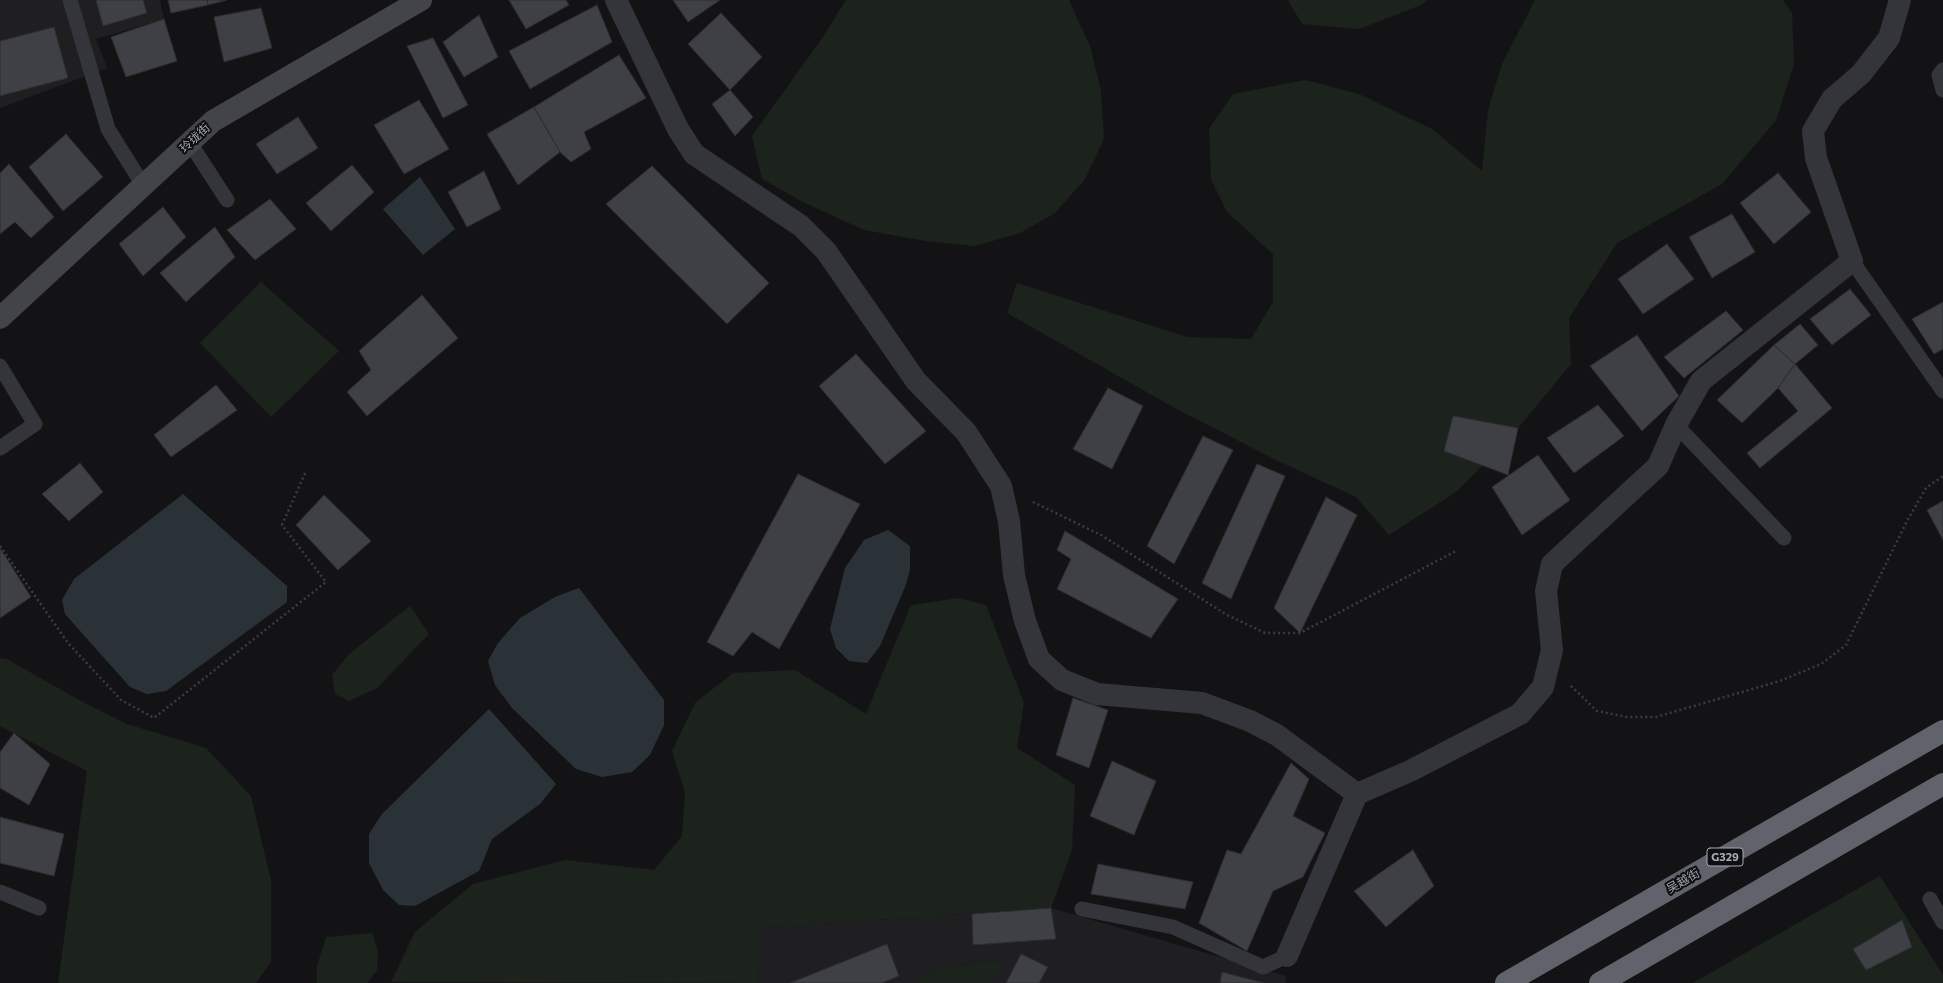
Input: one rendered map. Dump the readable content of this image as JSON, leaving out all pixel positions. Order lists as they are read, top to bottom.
{
  "streets": {
    "highway": ["G329", "吴越街"],
    "street": ["玲珑街"]
  }
}
